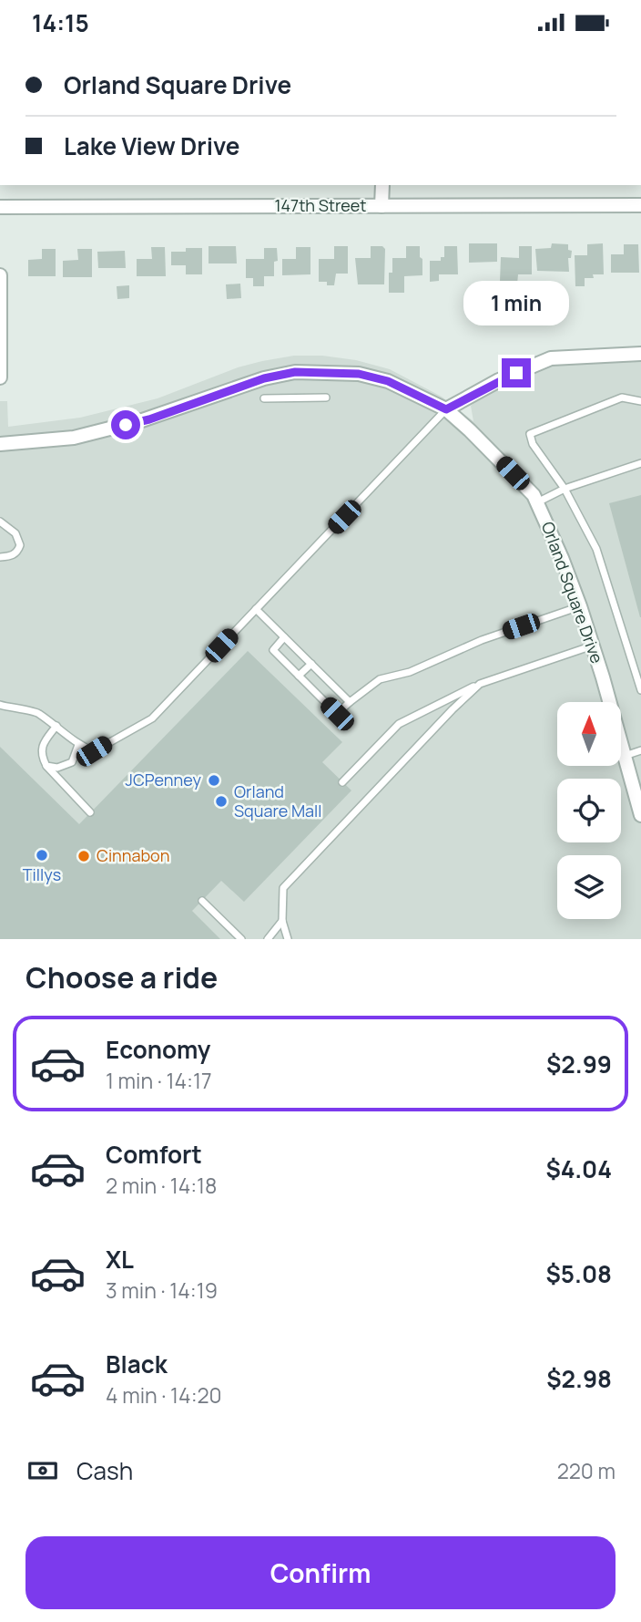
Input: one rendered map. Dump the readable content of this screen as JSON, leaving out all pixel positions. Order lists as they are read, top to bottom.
{
  "streets": {
    "street": ["147th Street", "Orland Square Drive"]
  },
  "places": [
    "JCPenney",
    "Orland Square Mall",
    "Tillys",
    "Cinnabon"
  ],
  "north": "top",
  "page": {
    "status": "14:15",
    "banner": ["Orland Square Drive", "Lake View Drive"],
    "bubble": "1 min",
    "heading": "Choose a ride",
    "list": [
      {
        "name": "Economy",
        "note": "1 min · 14:17",
        "value": "$2.99"
      },
      {
        "name": "Comfort",
        "note": "2 min · 14:18",
        "value": "$4.04"
      },
      {
        "name": "XL",
        "note": "3 min · 14:19",
        "value": "$5.08"
      },
      {
        "name": "Black",
        "note": "4 min · 14:20",
        "value": "$2.98"
      }
    ],
    "pay": ["Cash", "220 m"],
    "buttons": "Confirm"
  }
}
